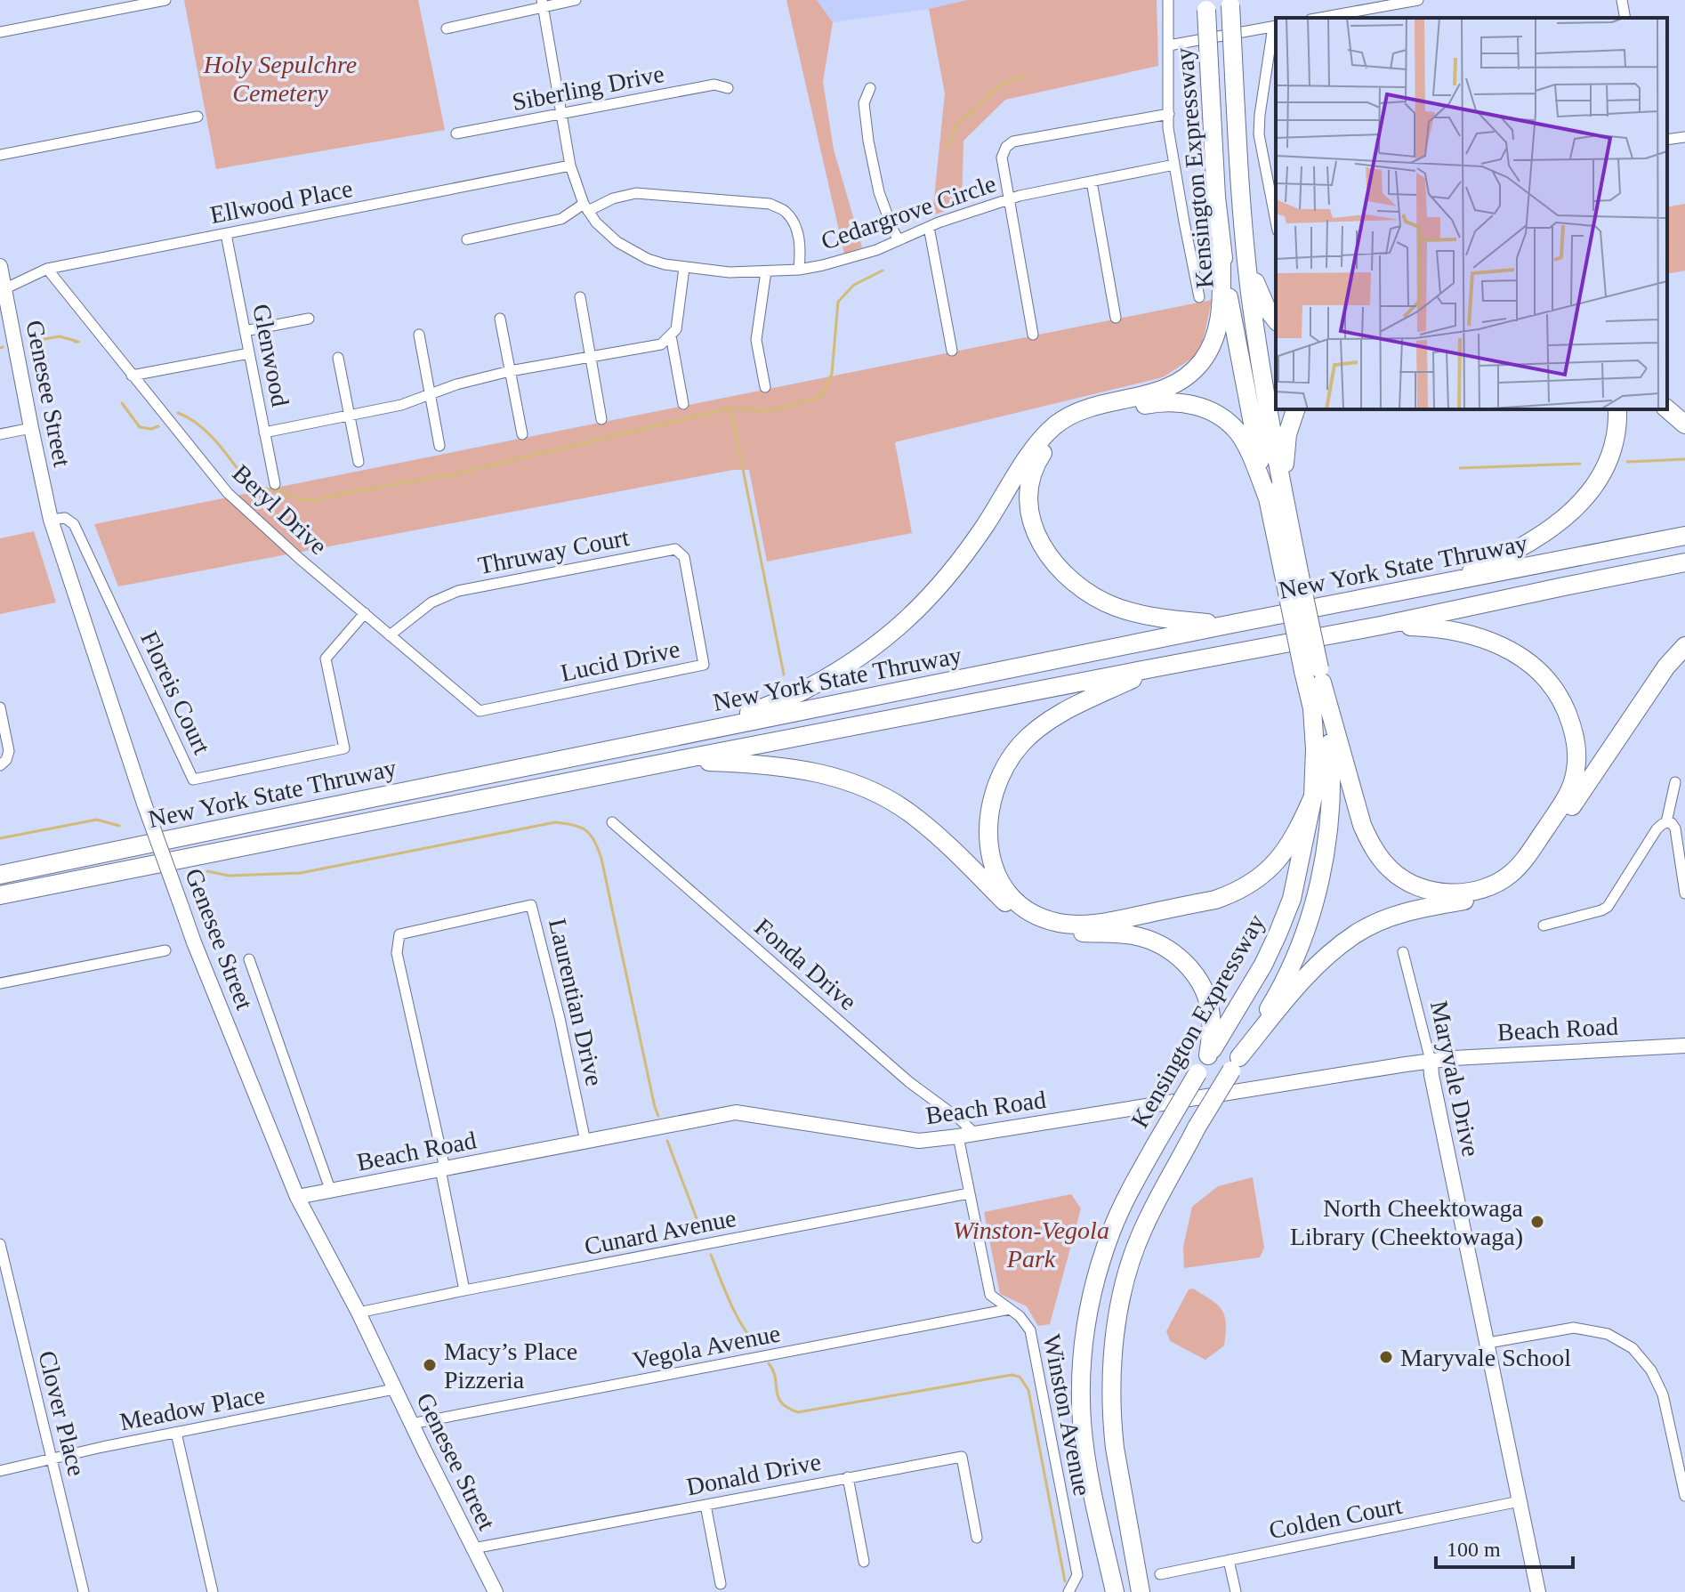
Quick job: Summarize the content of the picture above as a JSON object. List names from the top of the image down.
{
  "streets": {
    "highway": ["Kensington Expressway", "New York State Thruway"],
    "street": [
      "Siberling Drive",
      "Ellwood Place",
      "Cedargrove Circle",
      "Glenwood",
      "Genesee Street",
      "Beryl Drive",
      "Thruway Court",
      "Lucid Drive",
      "Floreis Court",
      "Fonda Drive",
      "Laurentian Drive",
      "Beach Road",
      "Maryvale Drive",
      "Cunard Avenue",
      "Vegola Avenue",
      "Meadow Place",
      "Clover Place",
      "Winston Avenue",
      "Donald Drive",
      "Colden Court"
    ]
  },
  "crossings": [
    ["Siberling Drive", "Cedargrove Circle"],
    ["Ellwood Place", "Cedargrove Circle"],
    ["Ellwood Place", "Glenwood"],
    ["Ellwood Place", "Genesee Street"],
    ["Ellwood Place", "Beryl Drive"],
    ["Genesee Street", "Floreis Court"],
    ["Genesee Street", "Beach Road"],
    ["Genesee Street", "Cunard Avenue"],
    ["Genesee Street", "Vegola Avenue"],
    ["Genesee Street", "Meadow Place"],
    ["Genesee Street", "Donald Drive"],
    ["Beryl Drive", "Thruway Court"],
    ["Beryl Drive", "Lucid Drive"],
    ["Beryl Drive", "Floreis Court"],
    ["Thruway Court", "Lucid Drive"],
    ["Fonda Drive", "Beach Road"],
    ["Laurentian Drive", "Beach Road"],
    ["Beach Road", "Maryvale Drive"],
    ["Beach Road", "Winston Avenue"],
    ["Maryvale Drive", "Colden Court"],
    ["Cunard Avenue", "Winston Avenue"],
    ["Vegola Avenue", "Winston Avenue"],
    ["Meadow Place", "Clover Place"]
  ],
  "parks": ["Holy Sepulchre Cemetery", "Winston-Vegola Park"],
  "places": ["North Cheektowaga Library (Cheektowaga)", "Maryvale School", "Macy’s Place Pizzeria"],
  "scale_bar": "100 m"
}
